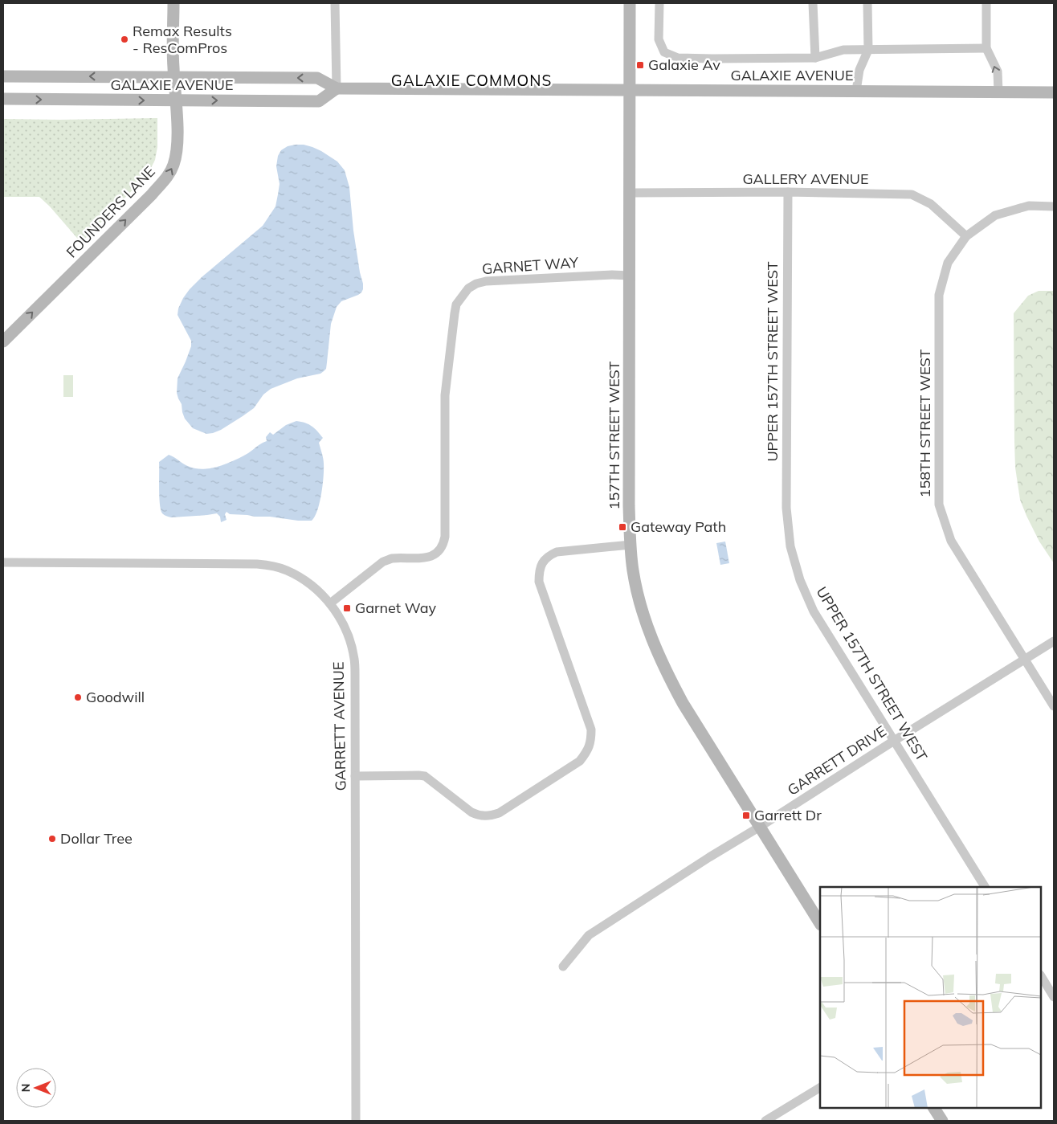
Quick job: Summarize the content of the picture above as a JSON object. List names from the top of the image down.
{
  "streets": {
    "street": [
      "GALAXIE AVENUE",
      "GALLERY AVENUE",
      "FOUNDERS LANE",
      "GARNET WAY",
      "UPPER 157TH STREET WEST",
      "158TH STREET WEST",
      "157TH STREET WEST",
      "GARRETT AVENUE",
      "GARRETT DRIVE"
    ]
  },
  "crossings": [
    ["GALAXIE AVENUE", "FOUNDERS LANE"],
    ["GALAXIE AVENUE", "157TH STREET WEST"],
    ["GALLERY AVENUE", "UPPER 157TH STREET WEST"],
    ["GALLERY AVENUE", "158TH STREET WEST"],
    ["GALLERY AVENUE", "157TH STREET WEST"],
    ["GARNET WAY", "157TH STREET WEST"],
    ["GARNET WAY", "GARRETT AVENUE"],
    ["UPPER 157TH STREET WEST", "GARRETT DRIVE"],
    ["158TH STREET WEST", "GARRETT DRIVE"],
    ["157TH STREET WEST", "GARRETT DRIVE"]
  ],
  "one_way": ["FOUNDERS LANE"],
  "districts": ["GALAXIE COMMONS"],
  "places": {
    "other": ["Remax Results - ResComPros", "Goodwill", "Dollar Tree"],
    "transit": [
      "Galaxie Av",
      "Gateway Path",
      "Garnet Way",
      "Garrett Dr"
    ]
  },
  "north": "left"
}
